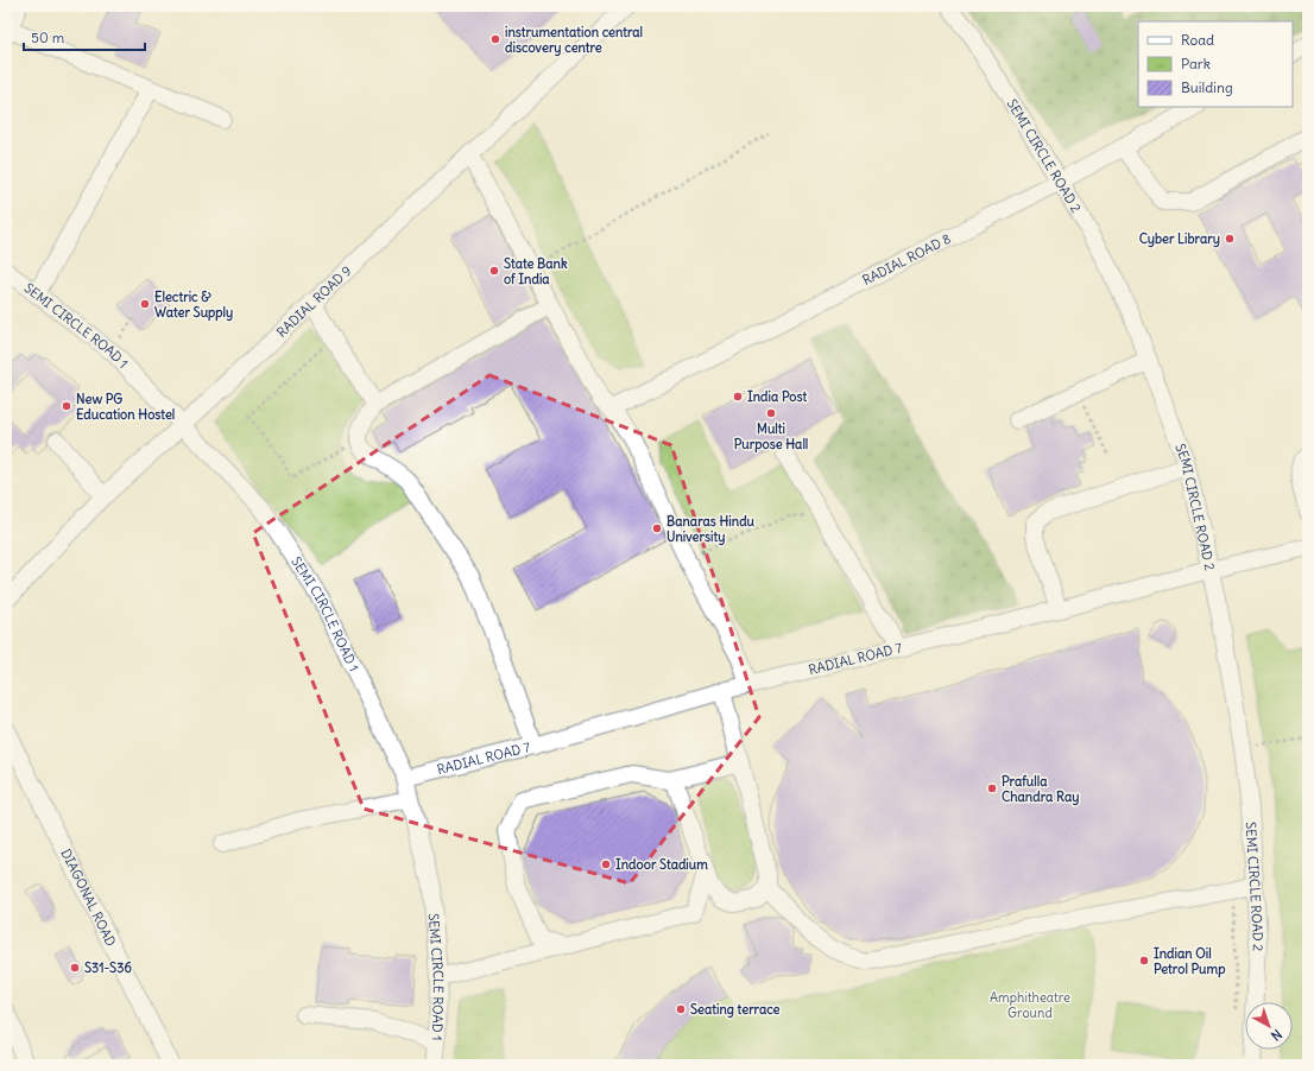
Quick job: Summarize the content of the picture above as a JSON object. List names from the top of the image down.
{
  "streets": {
    "lane": [
      "SEMI CIRCLE ROAD 2",
      "RADIAL ROAD 8",
      "RADIAL ROAD 9",
      "SEMI CIRCLE ROAD 1",
      "RADIAL ROAD 7",
      "DIAGONAL ROAD"
    ]
  },
  "crossings": [
    ["SEMI CIRCLE ROAD 2", "RADIAL ROAD 8"],
    ["SEMI CIRCLE ROAD 2", "RADIAL ROAD 7"],
    ["RADIAL ROAD 9", "SEMI CIRCLE ROAD 1"],
    ["SEMI CIRCLE ROAD 1", "RADIAL ROAD 7"]
  ],
  "parks": ["Amphitheatre Ground"],
  "places": [
    "instrumentation central discovery centre",
    "Cyber Library",
    "State Bank of India",
    "Electric & Water Supply",
    "India Post",
    "New PG Education Hostel",
    "Multi Purpose Hall",
    "Banaras Hindu University",
    "Prafulla Chandra Ray",
    "Indoor Stadium",
    "Indian Oil Petrol Pump",
    "S31-S36",
    "Seating terrace"
  ],
  "legend": ["Road", "Park", "Building"],
  "scale_bar": "50 m",
  "north": "bottom right"
}
